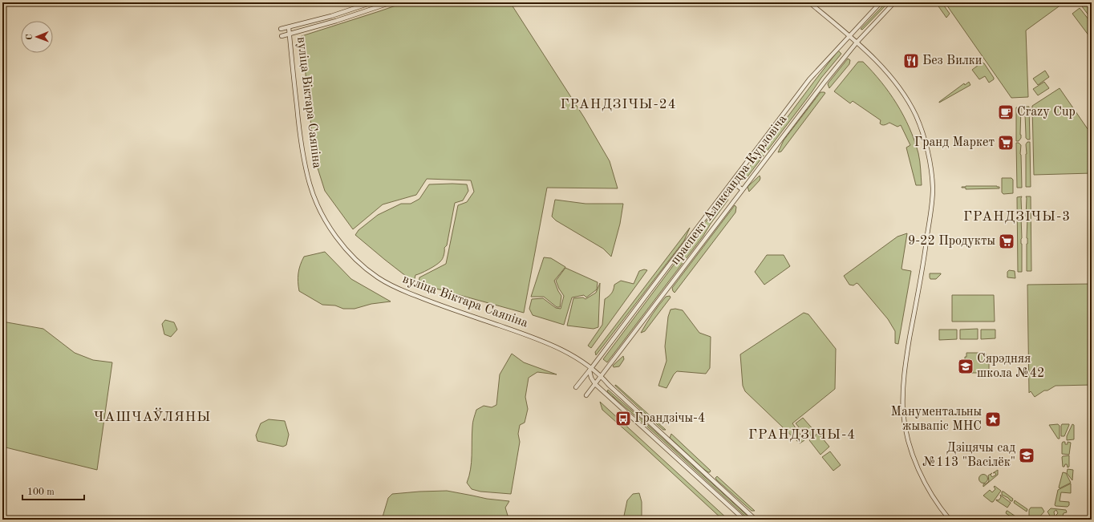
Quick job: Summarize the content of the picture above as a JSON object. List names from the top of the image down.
{
  "streets": {
    "street": ["вуліца Віктара Саяпіна", "праспект Аляксандра Курловіча"]
  },
  "crossings": [
    ["вуліца Віктара Саяпіна", "праспект Аляксандра Курловіча"]
  ],
  "districts": [
    "ГРАНДЗІЧЫ-24",
    "ГРАНДЗІЧЫ-3",
    "ЧАШЧАЎЛЯНЫ",
    "ГРАНДЗІЧЫ-4"
  ],
  "places": {
    "restaurant": ["Без Вилки"],
    "cafe": ["Crazy Cup"],
    "supermarket": ["Гранд Маркет", "9-22 Продукты"],
    "school or university": ["Сярэдняя школа №42", "Дзіцячы сад №113 \"Васілёк\""],
    "bus stop": ["Грандзічы-4"],
    "place": ["Манументальны жывапіс МНС"]
  },
  "scale_bar": "100 m",
  "north": "left"
}
